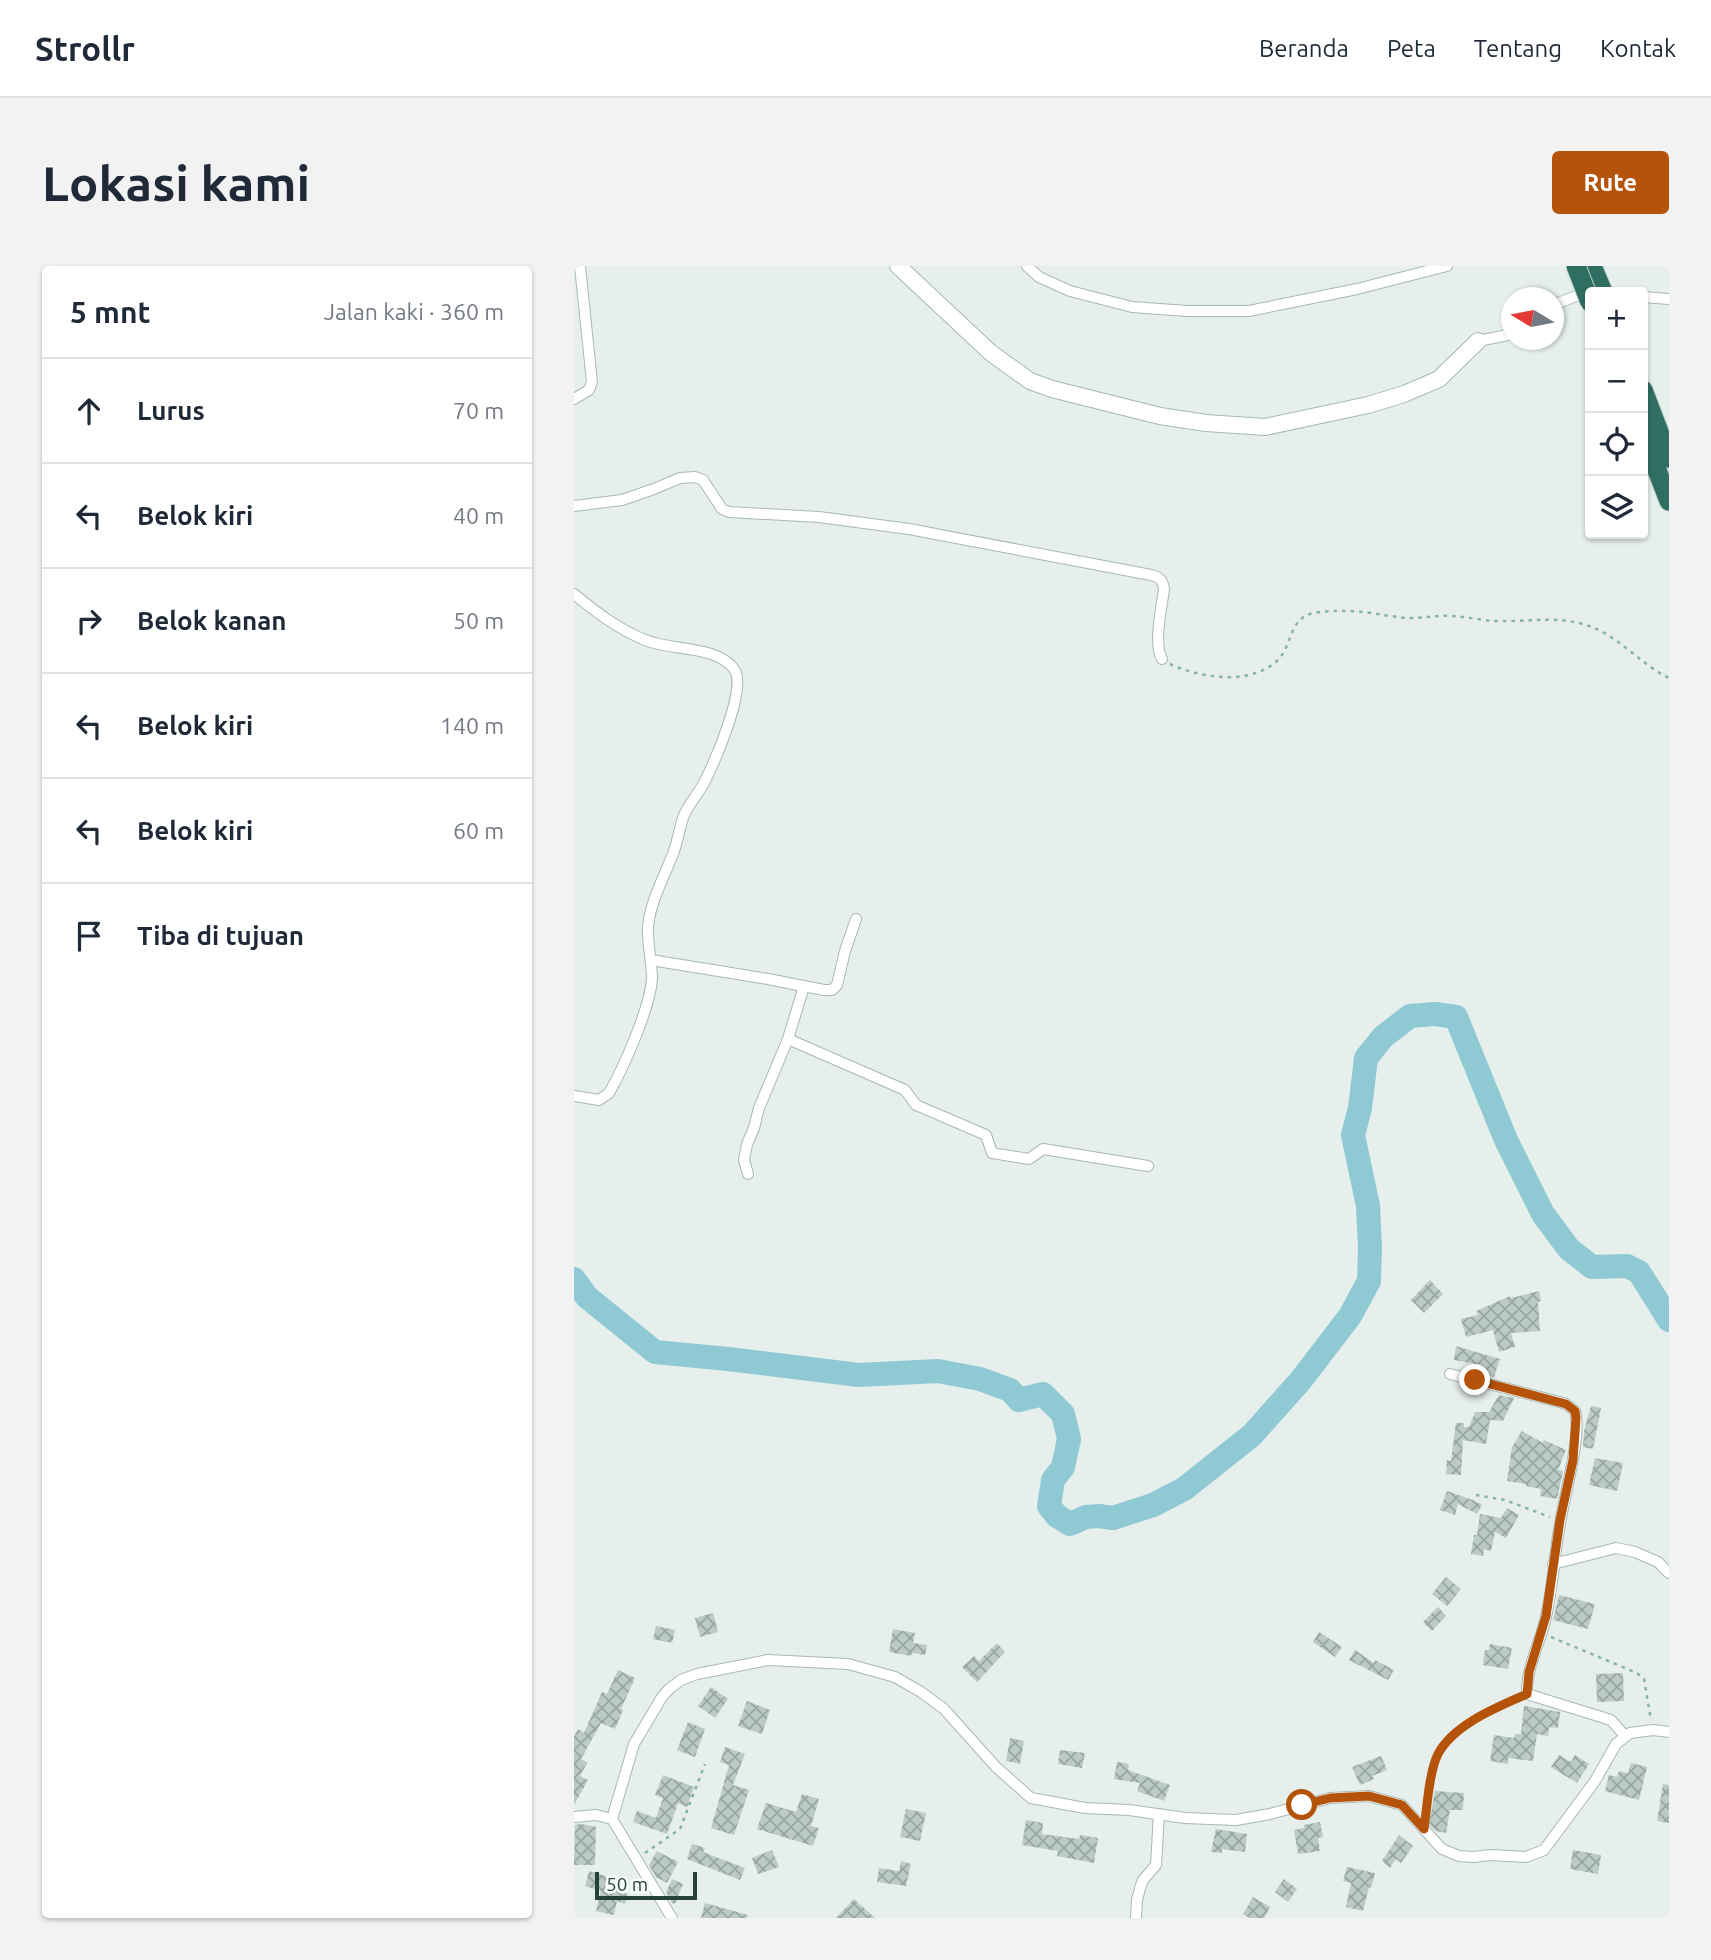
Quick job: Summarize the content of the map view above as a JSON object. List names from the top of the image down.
{
  "scale_bar": "50 m",
  "north": "left",
  "page": {
    "header": "Strollr",
    "nav": [
      "Beranda",
      "Peta",
      "Tentang",
      "Kontak"
    ],
    "buttons": "Rute",
    "title": "Lokasi kami",
    "heading": ["5 mnt", "Jalan kaki · 360 m"],
    "map_buttons": ["+", "−"],
    "list": [
      ["Lurus", "70 m"],
      ["Belok kiri", "40 m"],
      ["Belok kanan", "50 m"],
      ["Belok kiri", "140 m"],
      ["Belok kiri", "60 m"],
      "Tiba di tujuan"
    ],
    "scale": "50 m"
  }
}
